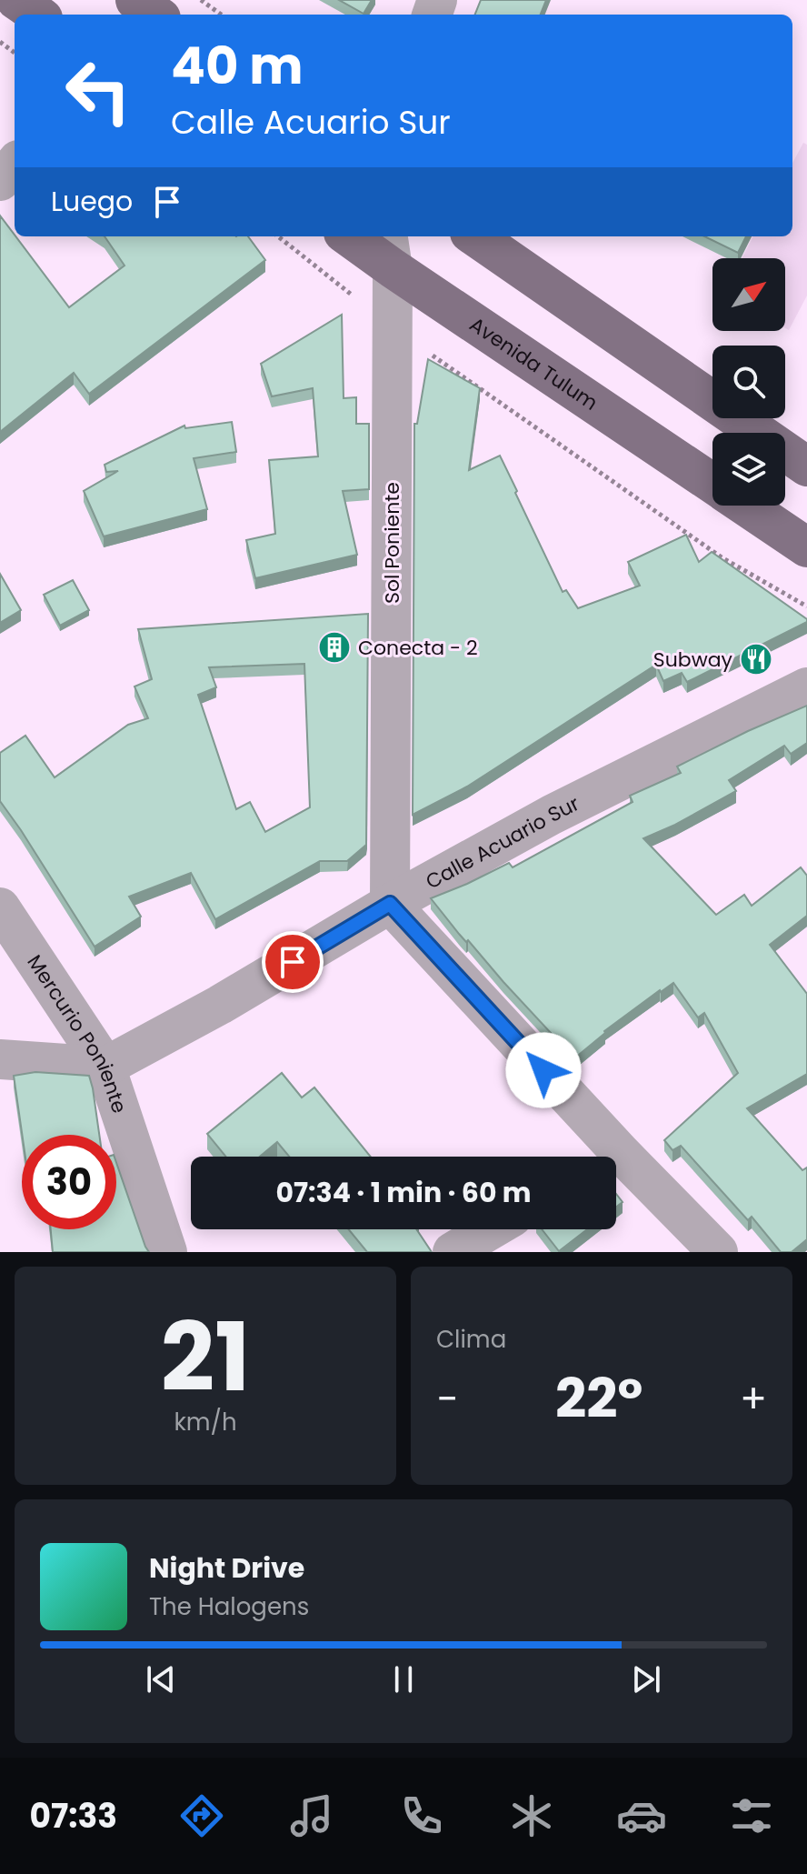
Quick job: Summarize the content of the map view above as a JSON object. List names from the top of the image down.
{
  "streets": {
    "main road": ["Avenida Tulum"],
    "street": ["Sol Poniente", "Calle Acuario Sur", "Mercurio Poniente"]
  },
  "crossings": [
    ["Avenida Tulum", "Sol Poniente"],
    ["Sol Poniente", "Calle Acuario Sur"],
    ["Calle Acuario Sur", "Mercurio Poniente"]
  ],
  "places": {
    "building": ["Conecta - 2"],
    "restaurant": ["Subway"]
  },
  "north": "top right",
  "page": {
    "turn": ["40 m", "Calle Acuario Sur"],
    "then": "Luego",
    "limit": "30",
    "trip": "07:34 · 1 min · 60 m",
    "tile": [
      ["21", "km/h"],
      "Clima"
    ],
    "heat": ["−", "22°", "+"],
    "song": ["Night Drive", "The Halogens"],
    "tabs": "07:33"
  }
}
